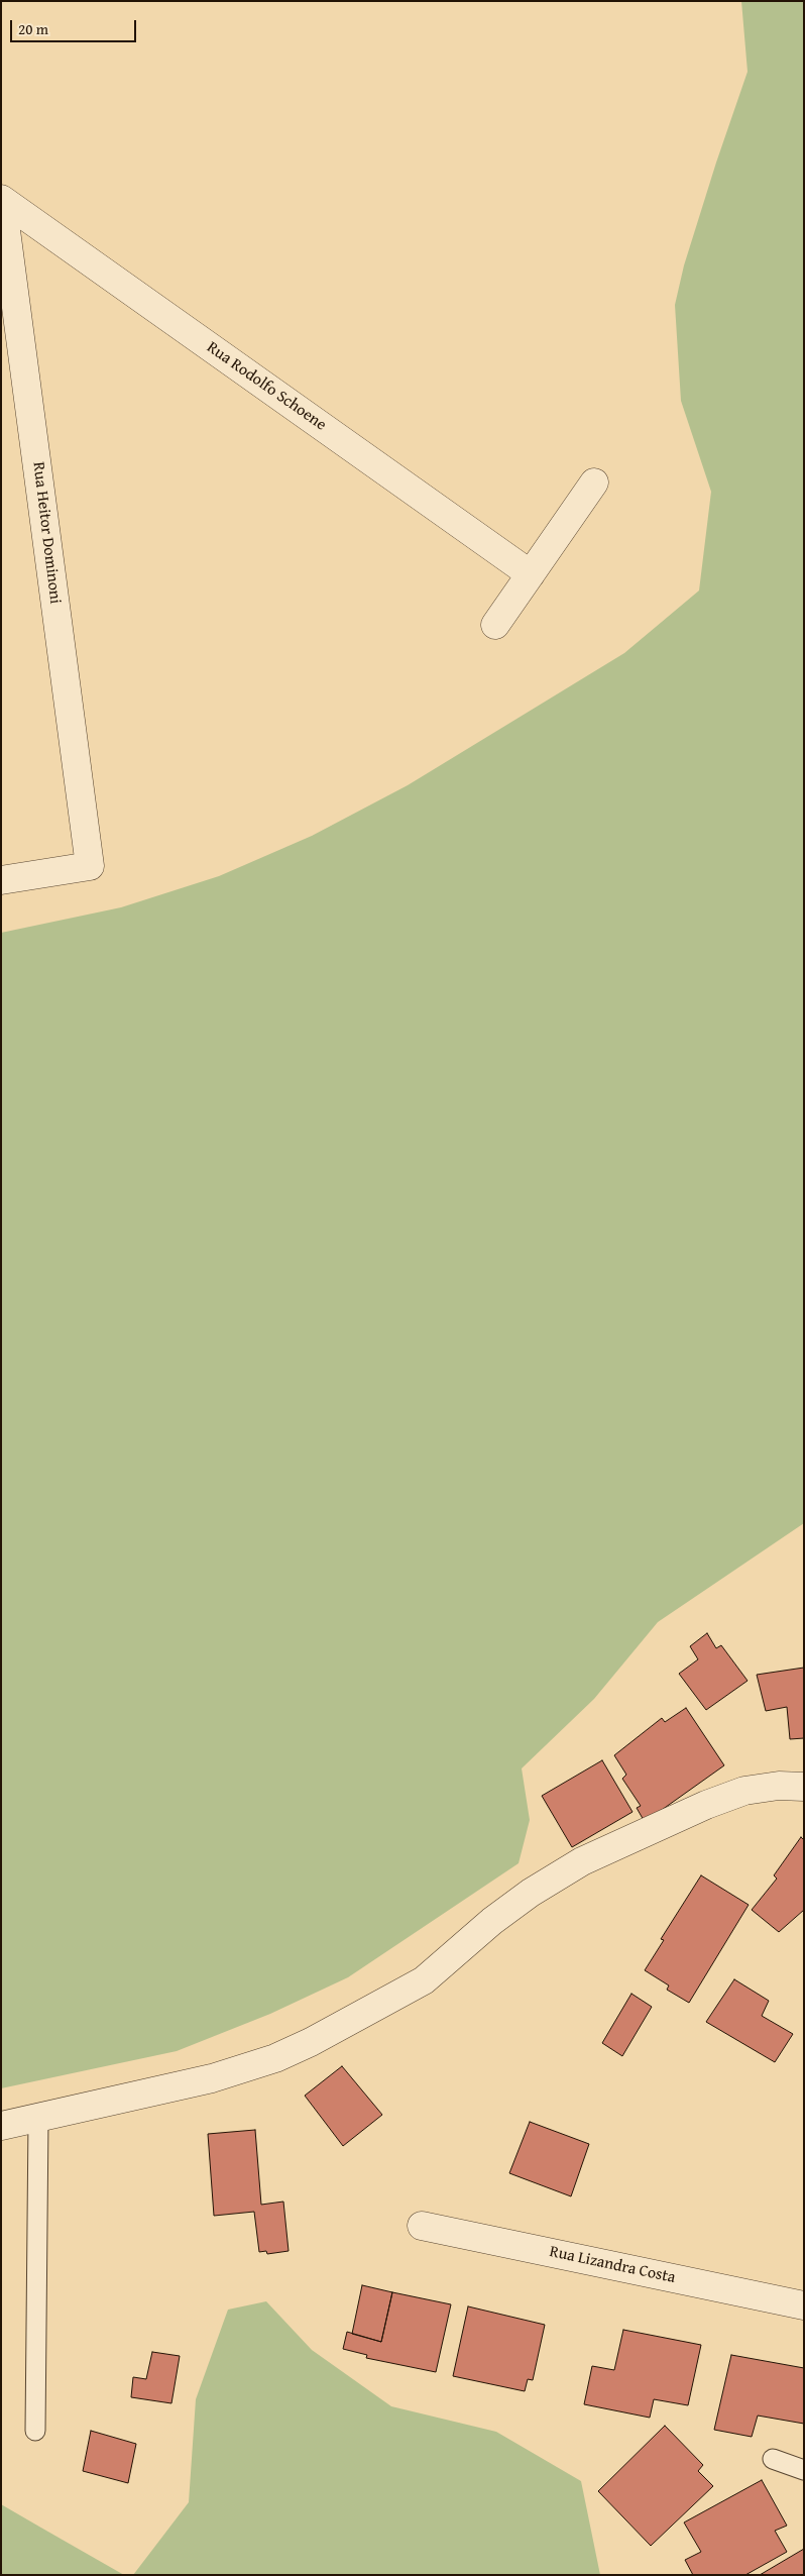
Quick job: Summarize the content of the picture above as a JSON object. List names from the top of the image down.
{
  "streets": {
    "street": ["Rua Rodolfo Schoene", "Rua Heitor Dominoni", "Rua Lizandra Costa"]
  },
  "crossings": [
    ["Rua Rodolfo Schoene", "Rua Heitor Dominoni"]
  ],
  "scale_bar": "20 m"
}
